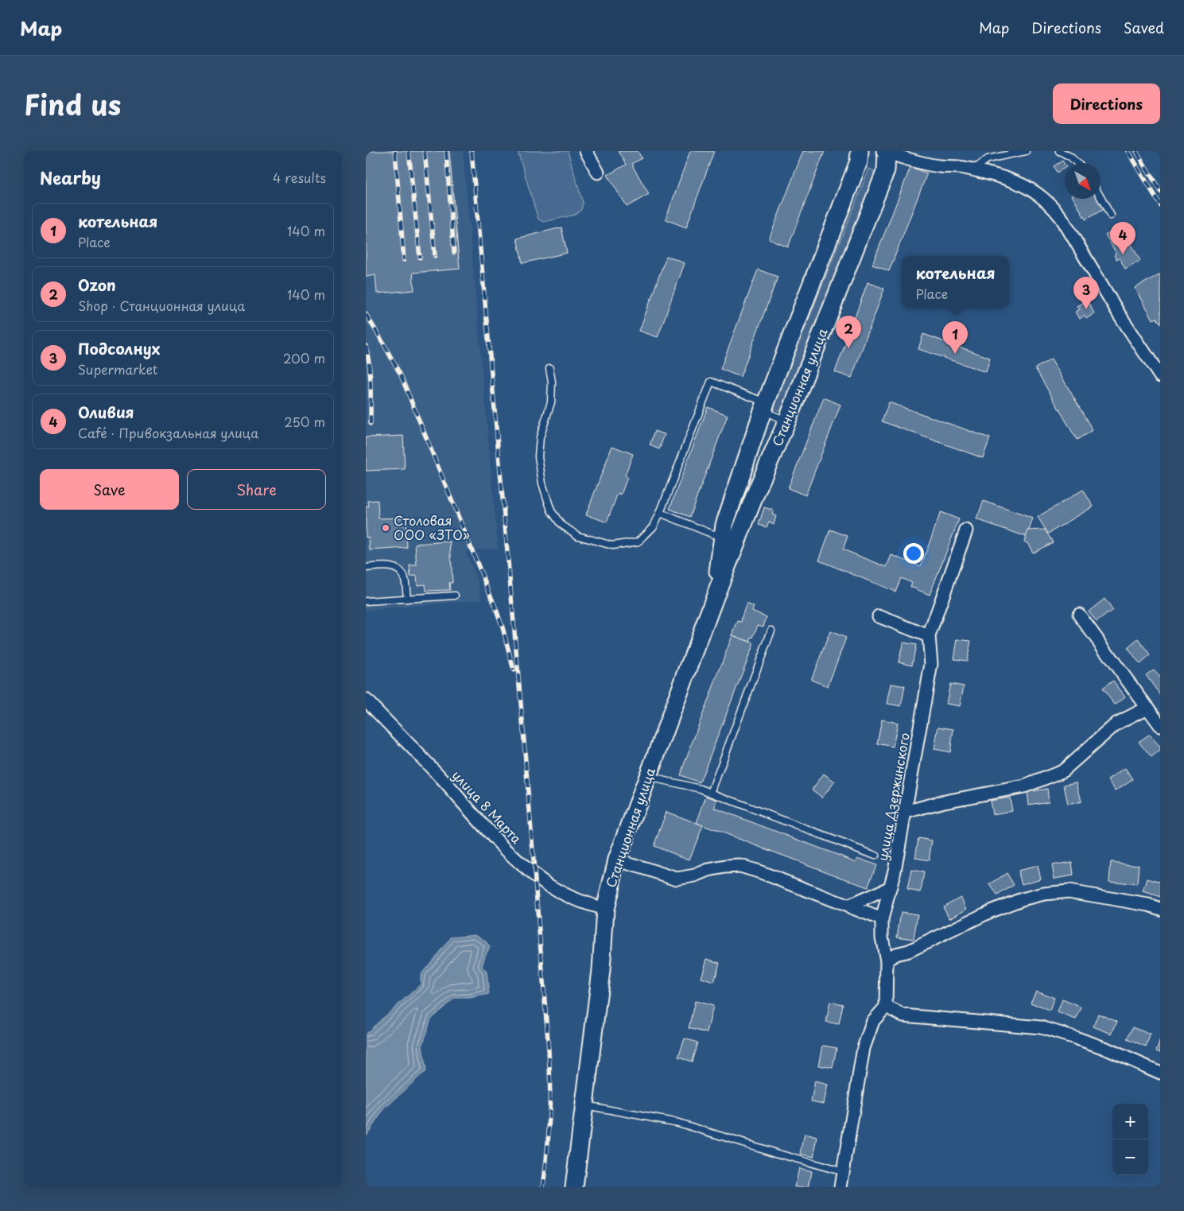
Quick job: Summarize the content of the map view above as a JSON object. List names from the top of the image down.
{
  "streets": {
    "street": ["Станционная улица", "улица Дзержинского", "улица 8 Марта"]
  },
  "crossings": [
    ["Станционная улица", "улица 8 Марта"]
  ],
  "places": ["Столовая ООО «ЗТО»"],
  "north": "bottom right",
  "page": {
    "header": "Map",
    "nav": ["Map", "Directions", "Saved"],
    "title": "Find us",
    "buttons": [
      "Directions",
      ["Save", "Share"]
    ],
    "heading": ["Nearby", "4 results"],
    "list": [
      {
        "mark": "1",
        "name": "котельная",
        "note": "Place",
        "value": "140 m"
      },
      {
        "mark": "2",
        "name": "Ozon",
        "note": "Shop · Станционная улица",
        "value": "140 m"
      },
      {
        "mark": "3",
        "name": "Подсолнух",
        "note": "Supermarket",
        "value": "200 m"
      },
      {
        "mark": "4",
        "name": "Оливия",
        "note": "Café · Привокзальная улица",
        "value": "250 m"
      }
    ],
    "pins": [
      "4",
      "3",
      "2",
      "1"
    ],
    "popup": ["котельная", "Place"],
    "map_buttons": ["+", "−"]
  }
}
